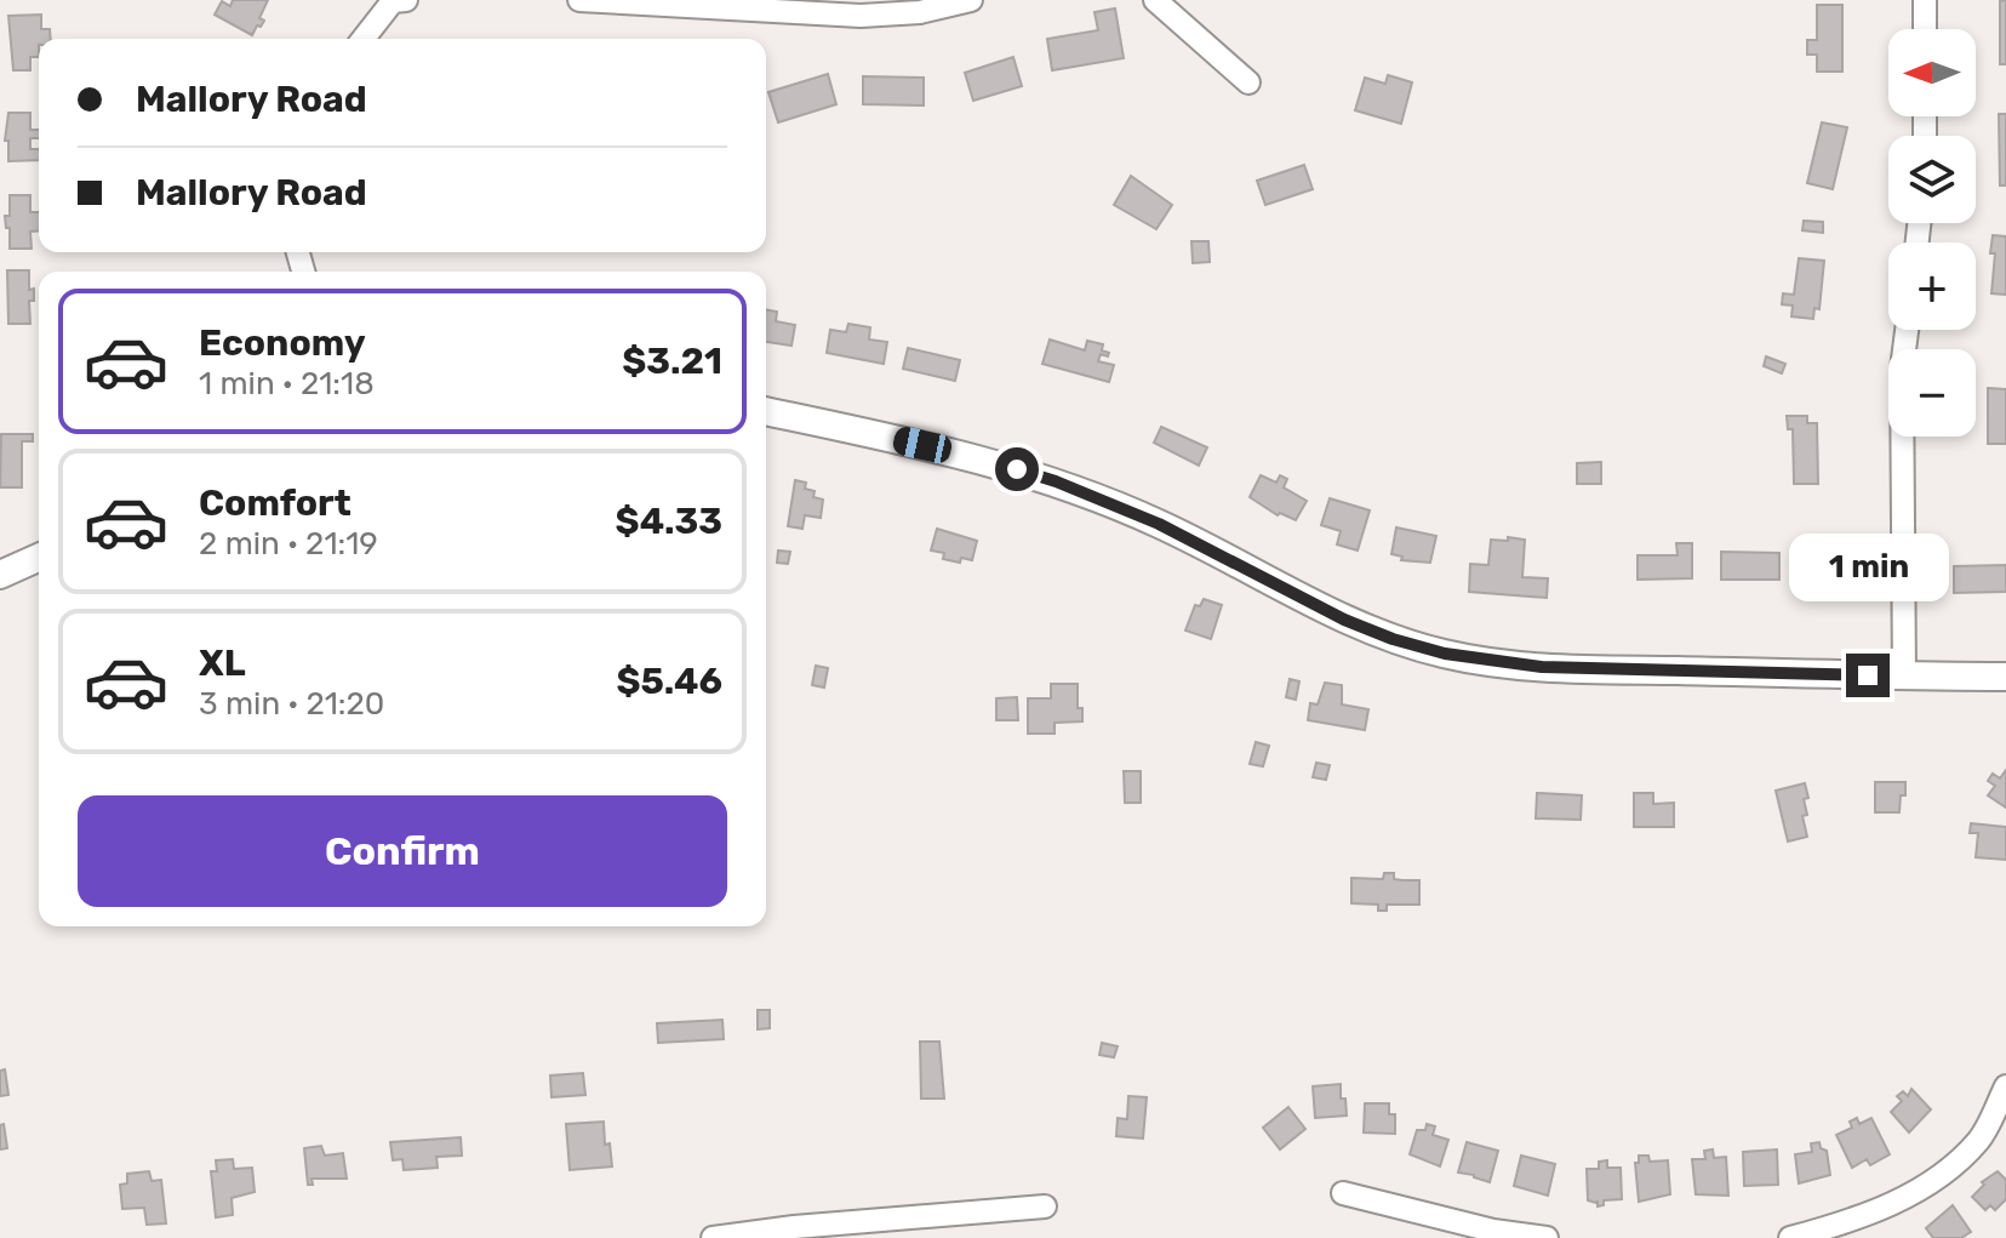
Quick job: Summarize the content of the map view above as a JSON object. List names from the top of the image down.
{
  "north": "left",
  "page": {
    "map_buttons": ["+", "−"],
    "banner": ["Mallory Road", "Mallory Road"],
    "list": [
      {
        "name": "Economy",
        "note": "1 min · 21:18",
        "value": "$3.21"
      },
      {
        "name": "Comfort",
        "note": "2 min · 21:19",
        "value": "$4.33"
      },
      {
        "name": "XL",
        "note": "3 min · 21:20",
        "value": "$5.46"
      }
    ],
    "bubble": "1 min",
    "buttons": "Confirm"
  }
}
